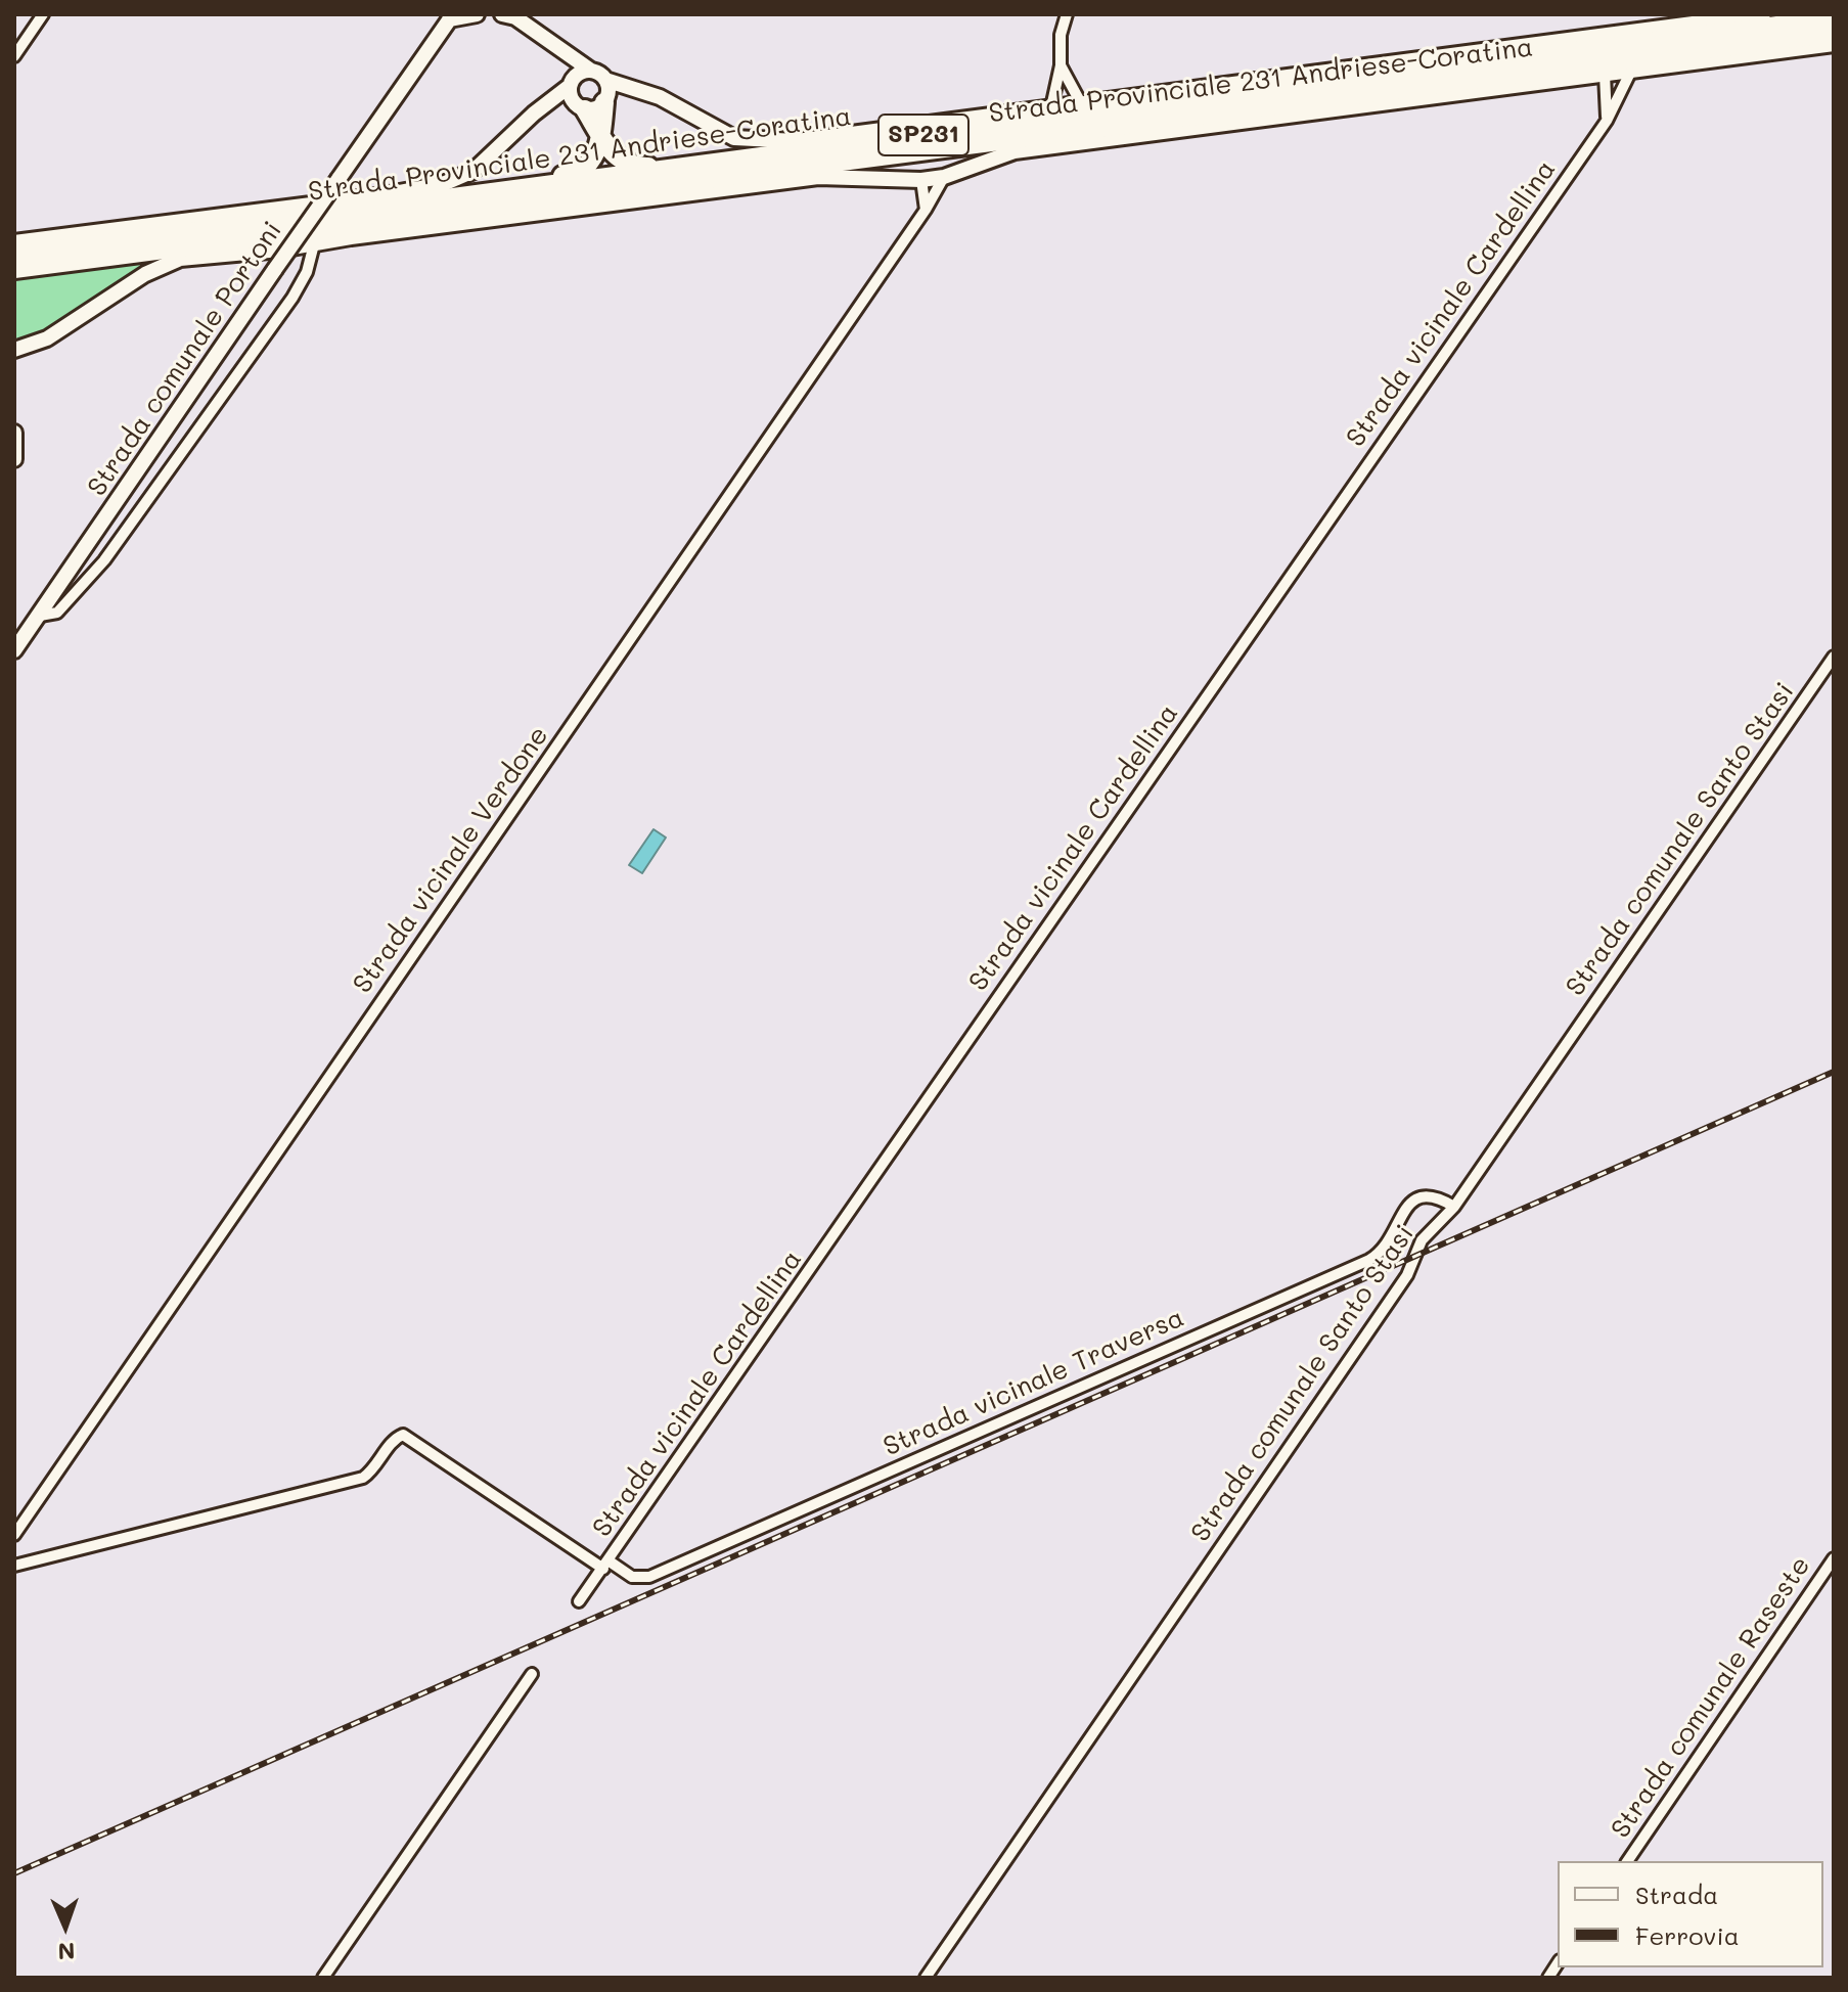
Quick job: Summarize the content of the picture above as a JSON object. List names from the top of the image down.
{
  "streets": {
    "highway": ["Strada Provinciale 231 Andriese-Coratina", "SP231"],
    "street": [
      "Strada vicinale Cardellina",
      "Strada comunale Portoni",
      "Strada comunale Santo Stasi",
      "Strada vicinale Verdone",
      "Strada vicinale Traversa",
      "Strada comunale Raseste"
    ]
  },
  "crossings": [
    ["Strada vicinale Cardellina", "Strada vicinale Traversa"],
    ["Strada comunale Santo Stasi", "Strada vicinale Traversa"]
  ],
  "legend": ["Strada", "Ferrovia"],
  "north": "bottom"
}
